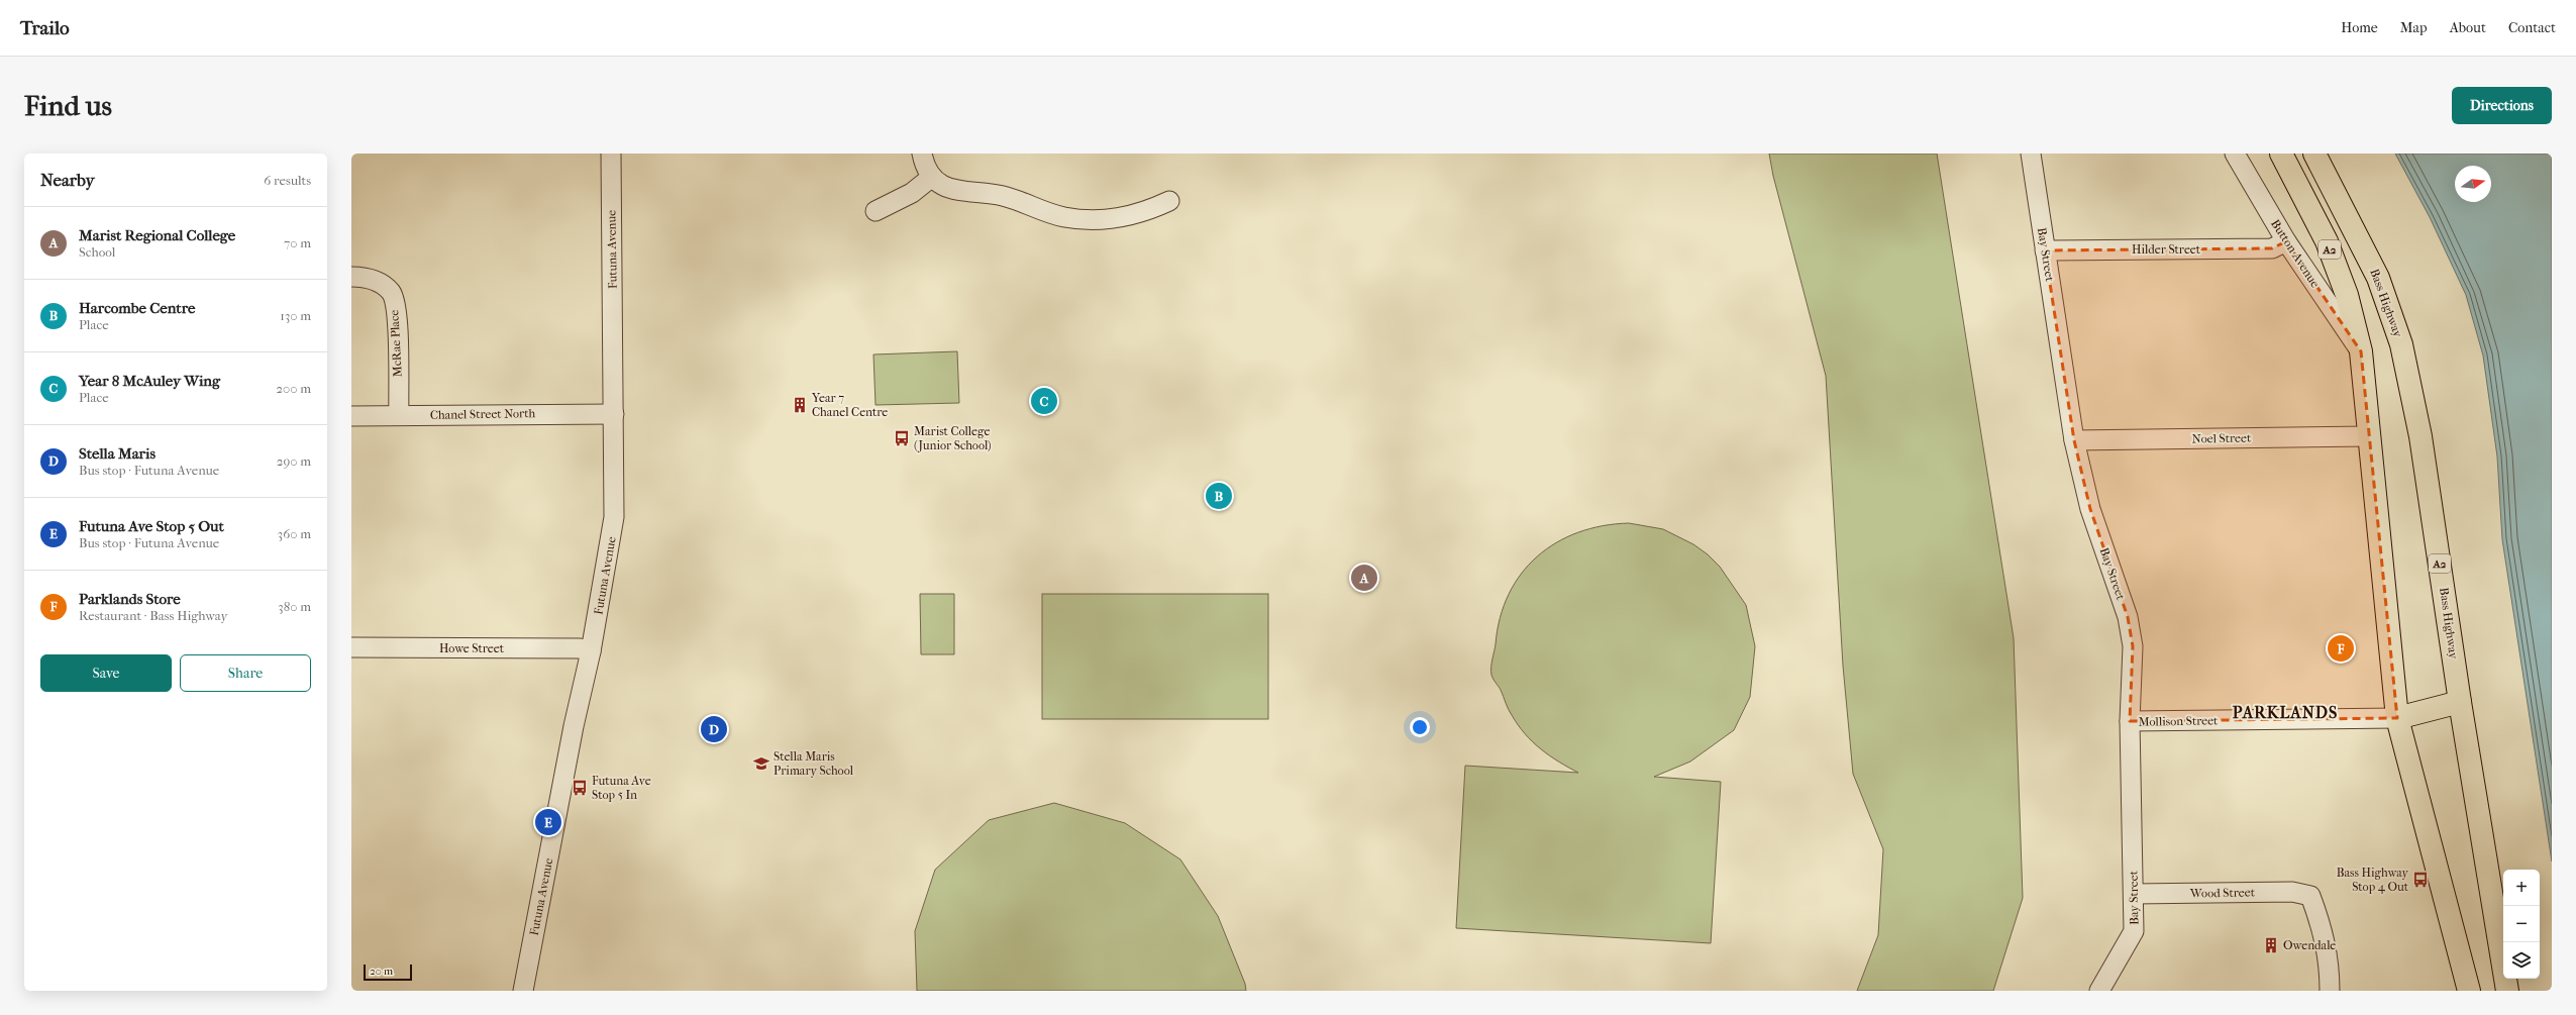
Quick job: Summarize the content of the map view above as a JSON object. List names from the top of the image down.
{
  "streets": {
    "highway": ["A2", "Bass Highway"],
    "street": [
      "Futuna Avenue",
      "Hilder Street",
      "Button Avenue",
      "Bay Street",
      "McRae Place",
      "Chanel Street North",
      "Noel Street",
      "Howe Street",
      "Mollison Street",
      "Wood Street"
    ]
  },
  "crossings": [
    ["Futuna Avenue", "Chanel Street North"],
    ["Futuna Avenue", "Howe Street"],
    ["Hilder Street", "Button Avenue"],
    ["Hilder Street", "Bay Street"],
    ["A2", "Button Avenue"],
    ["A2", "Noel Street"],
    ["A2", "Mollison Street"],
    ["Bay Street", "Noel Street"],
    ["Bay Street", "Mollison Street"],
    ["Bay Street", "Wood Street"],
    ["McRae Place", "Chanel Street North"]
  ],
  "districts": ["PARKLANDS"],
  "places": {
    "building": ["Year 7 Chanel Centre", "Owendale"],
    "bus stop": ["Marist College (Junior School)", "Futuna Ave Stop 5 In", "Bass Highway Stop 4 Out"],
    "school or university": ["Stella Maris Primary School"]
  },
  "scale_bar": "20 m",
  "north": "right",
  "page": {
    "header": "Trailo",
    "nav": [
      "Home",
      "Map",
      "About",
      "Contact"
    ],
    "buttons": [
      "Directions",
      ["Save", "Share"]
    ],
    "title": "Find us",
    "heading": ["Nearby", "6 results"],
    "list": [
      {
        "mark": "A",
        "name": "Marist Regional College",
        "note": "School",
        "value": "70 m"
      },
      {
        "mark": "B",
        "name": "Harcombe Centre",
        "note": "Place",
        "value": "130 m"
      },
      {
        "mark": "C",
        "name": "Year 8 McAuley Wing",
        "note": "Place",
        "value": "200 m"
      },
      {
        "mark": "D",
        "name": "Stella Maris",
        "note": "Bus stop · Futuna Avenue",
        "value": "290 m"
      },
      {
        "mark": "E",
        "name": "Futuna Ave Stop 5 Out",
        "note": "Bus stop · Futuna Avenue",
        "value": "360 m"
      },
      {
        "mark": "F",
        "name": "Parklands Store",
        "note": "Restaurant · Bass Highway",
        "value": "380 m"
      }
    ],
    "pins": [
      "C",
      "B",
      "A",
      "F",
      "D",
      "E"
    ],
    "map_buttons": ["+", "−"],
    "scale": "20 m"
  }
}
